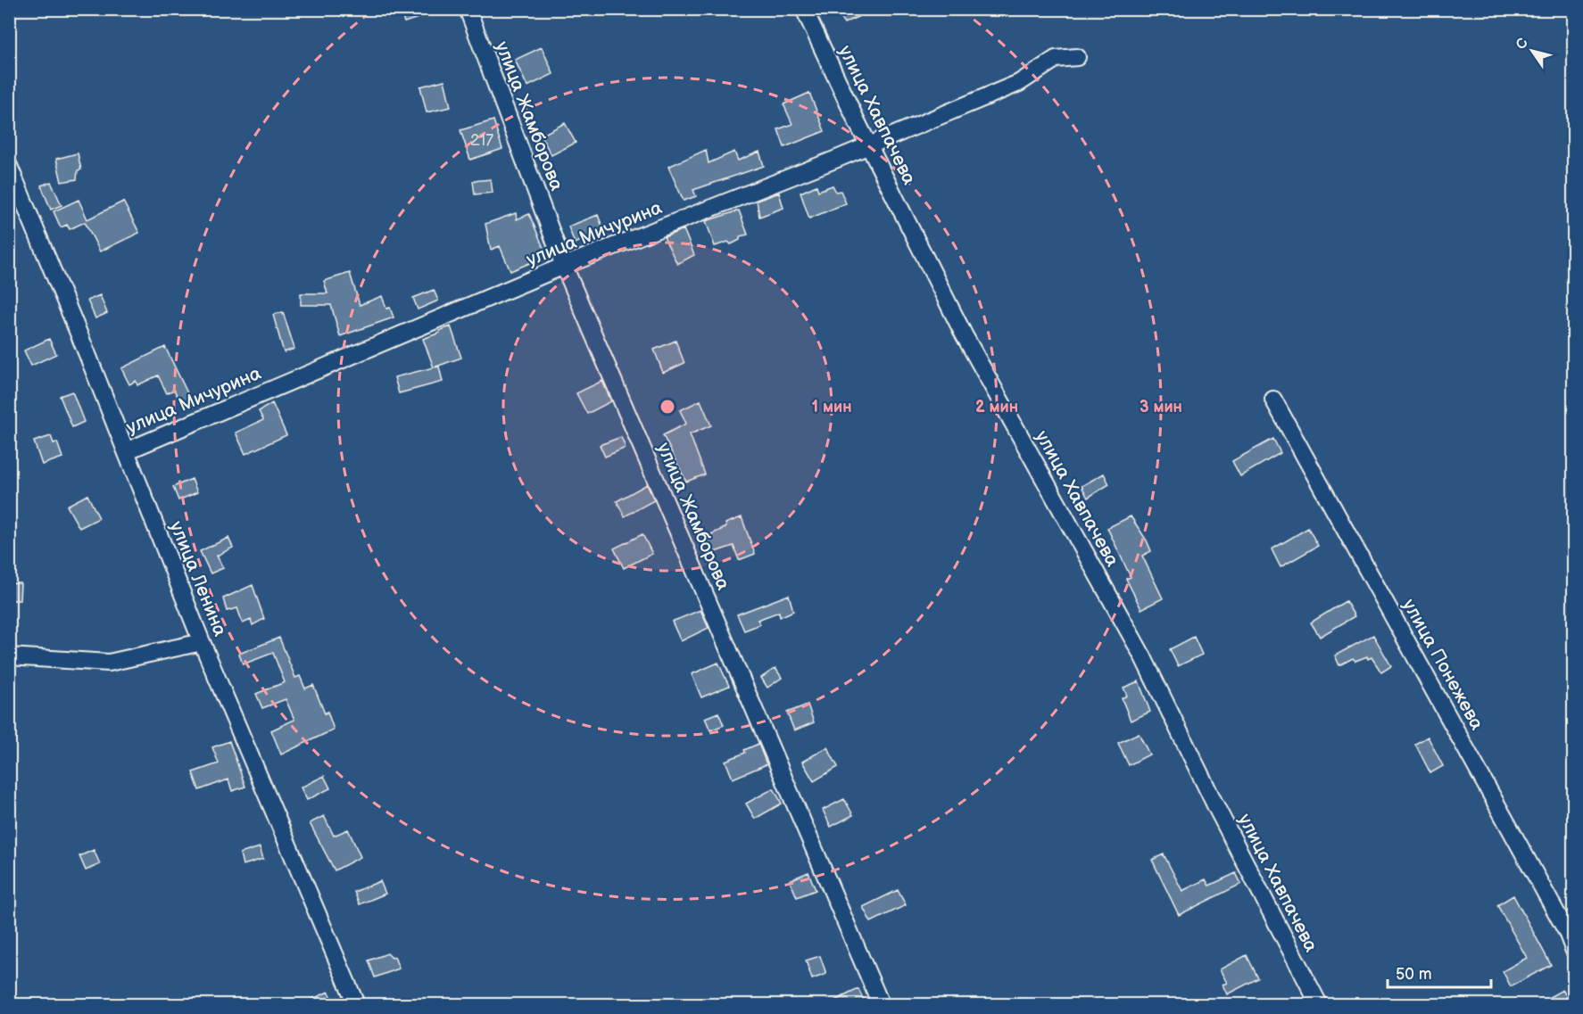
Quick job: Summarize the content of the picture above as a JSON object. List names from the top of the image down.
{
  "streets": {
    "street": [
      "улица Хавпачева",
      "улица Жамборова",
      "улица Мичурина",
      "улица Ленина",
      "улица Понежева"
    ]
  },
  "crossings": [
    ["улица Хавпачева", "улица Мичурина"],
    ["улица Жамборова", "улица Мичурина"],
    ["улица Мичурина", "улица Ленина"]
  ],
  "house_numbers": ["217"],
  "scale_bar": "50 m",
  "north": "top left",
  "rings": ["1 мин", "2 мин", "3 мин"]
}
